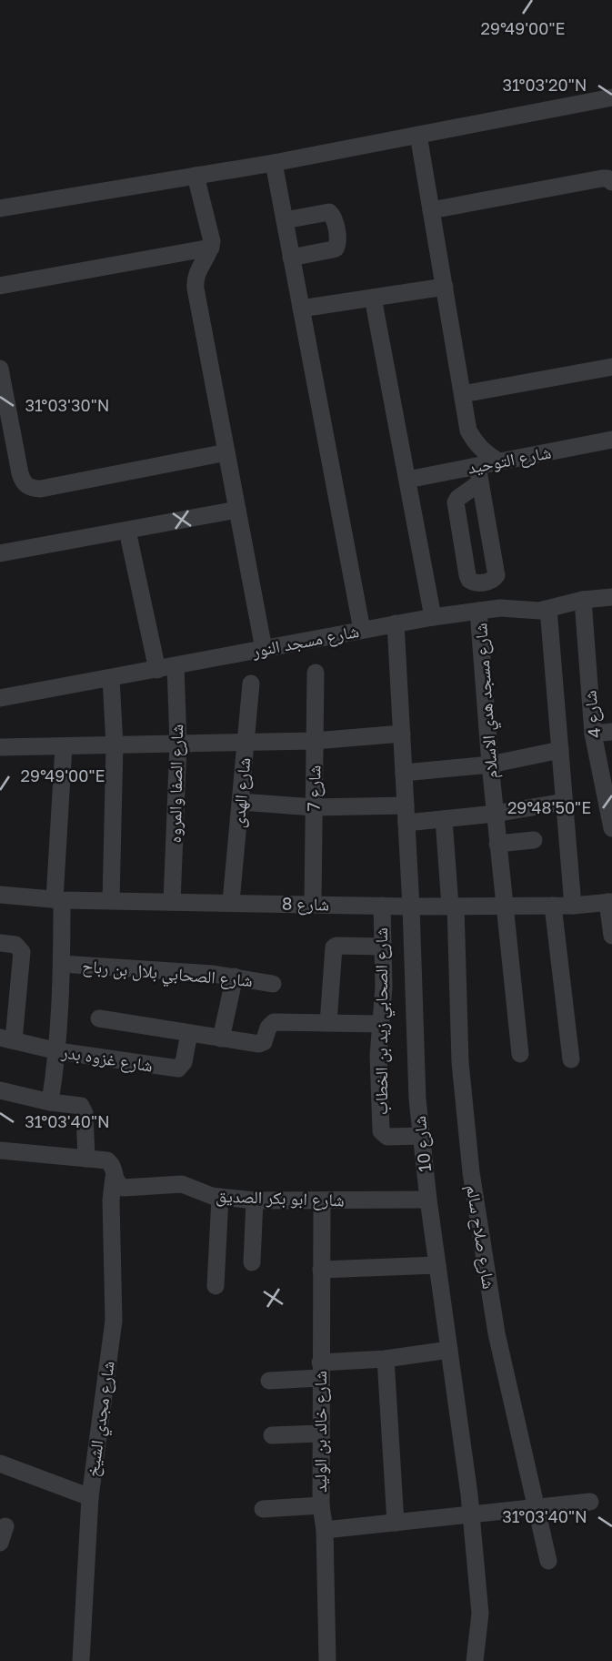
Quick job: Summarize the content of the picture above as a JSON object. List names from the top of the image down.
{
  "streets": {
    "street": [
      "شارع التوحيد",
      "شارع مسجد النور",
      "شارع مسجد هدي الاسلام",
      "شارع 4",
      "شارع الصفا والمروه",
      "شارع 7",
      "شارع الهدى",
      "شارع 8",
      "شارع الصحابي بلال بن رباح",
      "شارع الصحابي زيد بن الخطاب",
      "شارع غزوه بدر",
      "شارع 10",
      "شارع ابو بكر الصديق",
      "شارع صلاح سالم",
      "شارع مجدي الشيخ",
      "شارع خالد بن الوليد"
    ]
  },
  "crossings": [
    ["شارع مسجد النور", "شارع مسجد هدي الاسلام"],
    ["شارع مسجد النور", "شارع 4"],
    ["شارع مسجد النور", "شارع الصفا والمروه"],
    ["شارع مسجد النور", "شارع 10"],
    ["شارع مسجد هدي الاسلام", "شارع 8"],
    ["شارع الصفا والمروه", "شارع 8"],
    ["شارع 7", "شارع 8"],
    ["شارع الهدى", "شارع 8"],
    ["شارع 8", "شارع الصحابي زيد بن الخطاب"],
    ["شارع 8", "شارع 10"],
    ["شارع 8", "شارع صلاح سالم"],
    ["شارع الصحابي زيد بن الخطاب", "شارع 10"],
    ["شارع 10", "شارع ابو بكر الصديق"],
    ["شارع ابو بكر الصديق", "شارع مجدي الشيخ"],
    ["شارع ابو بكر الصديق", "شارع خالد بن الوليد"]
  ],
  "coordinates": [
    "29°49'00\"E",
    "31°03'20\"N",
    "31°03'30\"N",
    "29°48'50\"E",
    "31°03'40\"N"
  ]
}
